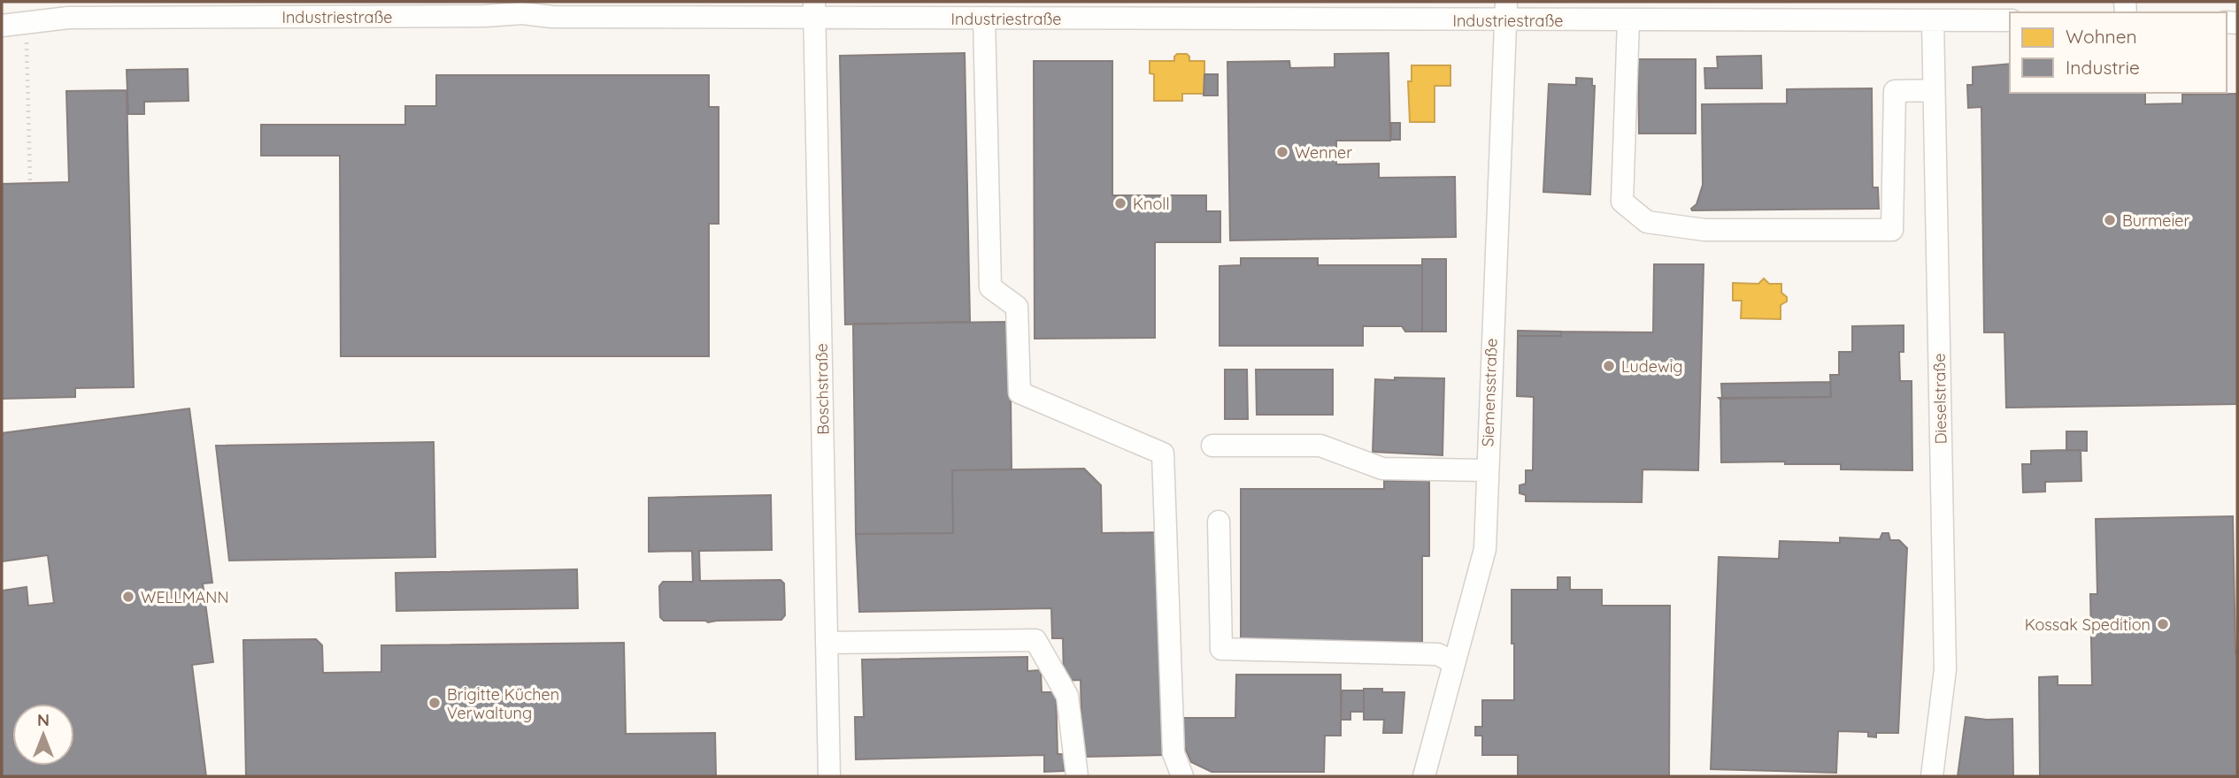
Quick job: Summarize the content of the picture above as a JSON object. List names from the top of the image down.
{
  "streets": {
    "street": [
      "Industriestraße",
      "Boschstraße",
      "Siemensstraße",
      "Dieselstraße"
    ]
  },
  "crossings": [
    ["Industriestraße", "Boschstraße"],
    ["Industriestraße", "Siemensstraße"],
    ["Industriestraße", "Dieselstraße"]
  ],
  "places": [
    "Wenner",
    "Knoll",
    "Burmeier",
    "Ludewig",
    "WELLMANN",
    "Kossak Spedition",
    "Brigitte Küchen Verwaltung"
  ],
  "legend": ["Wohnen", "Industrie"],
  "north": "top"
}
